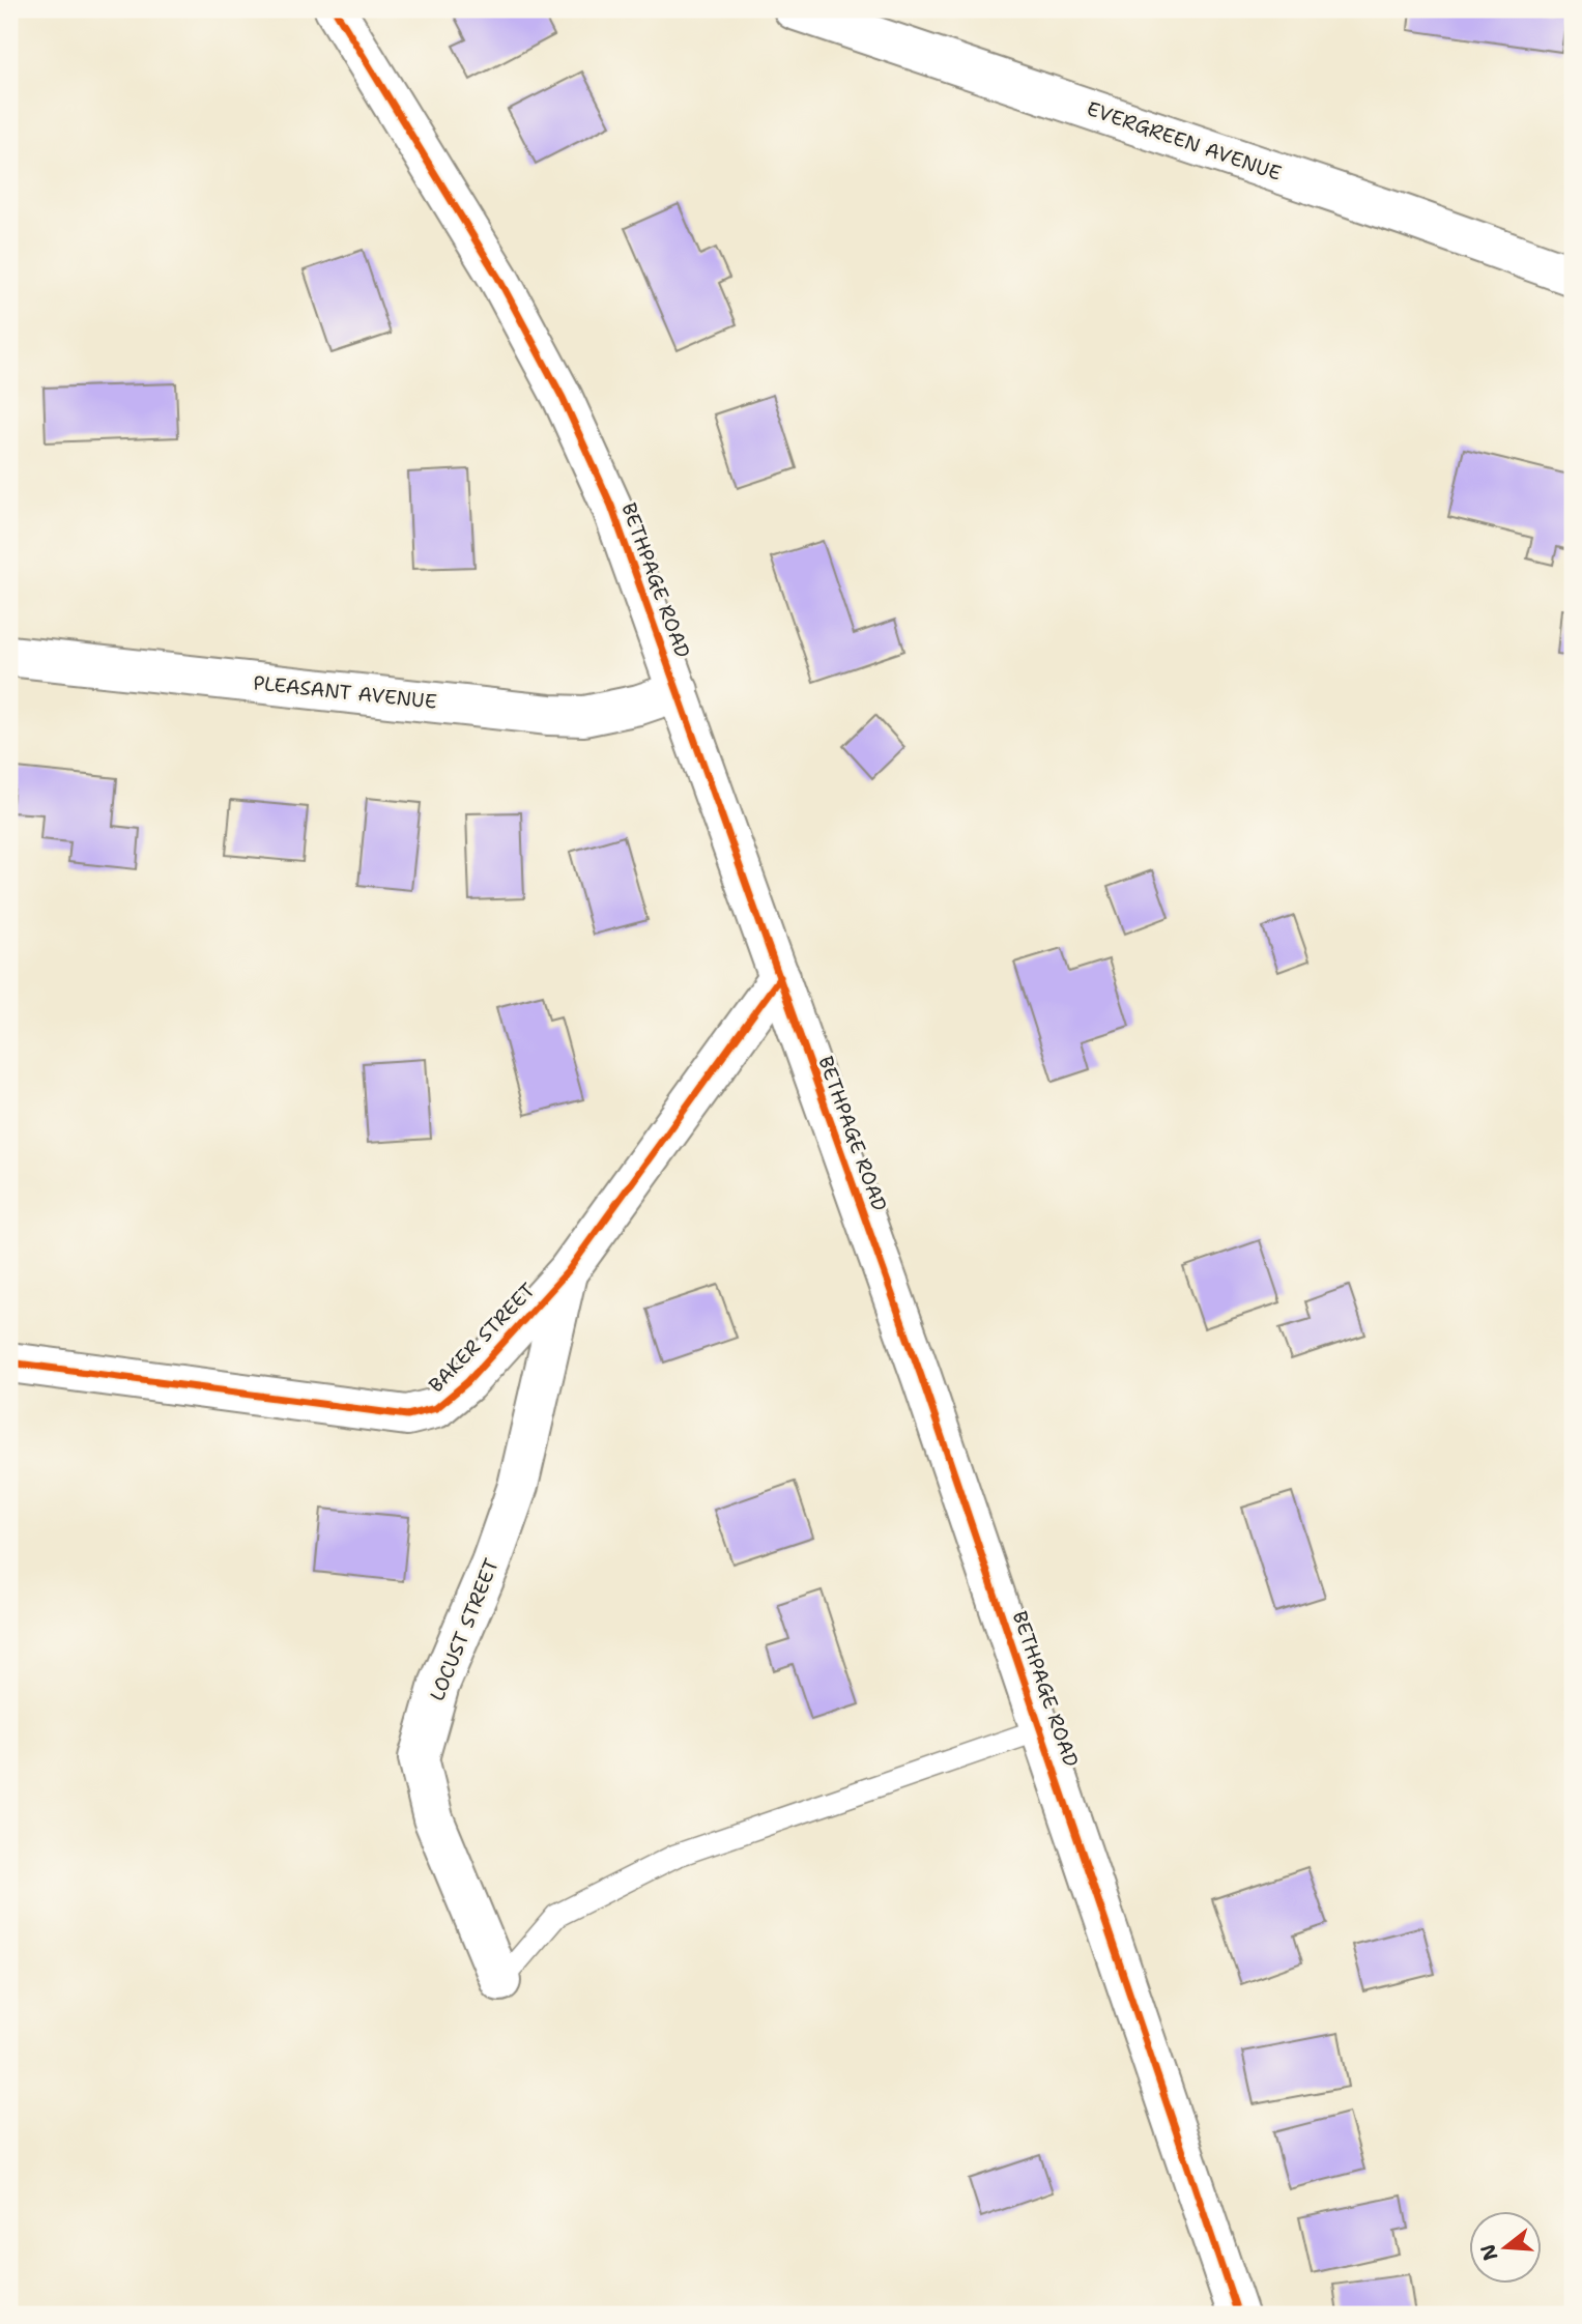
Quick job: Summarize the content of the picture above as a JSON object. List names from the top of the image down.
{
  "streets": {
    "street": [
      "EVERGREEN AVENUE",
      "BETHPAGE ROAD",
      "PLEASANT AVENUE",
      "BAKER STREET",
      "LOCUST STREET"
    ]
  },
  "crossings": [
    ["BETHPAGE ROAD", "PLEASANT AVENUE"],
    ["BETHPAGE ROAD", "BAKER STREET"],
    ["BAKER STREET", "LOCUST STREET"]
  ],
  "north": "left"
}
